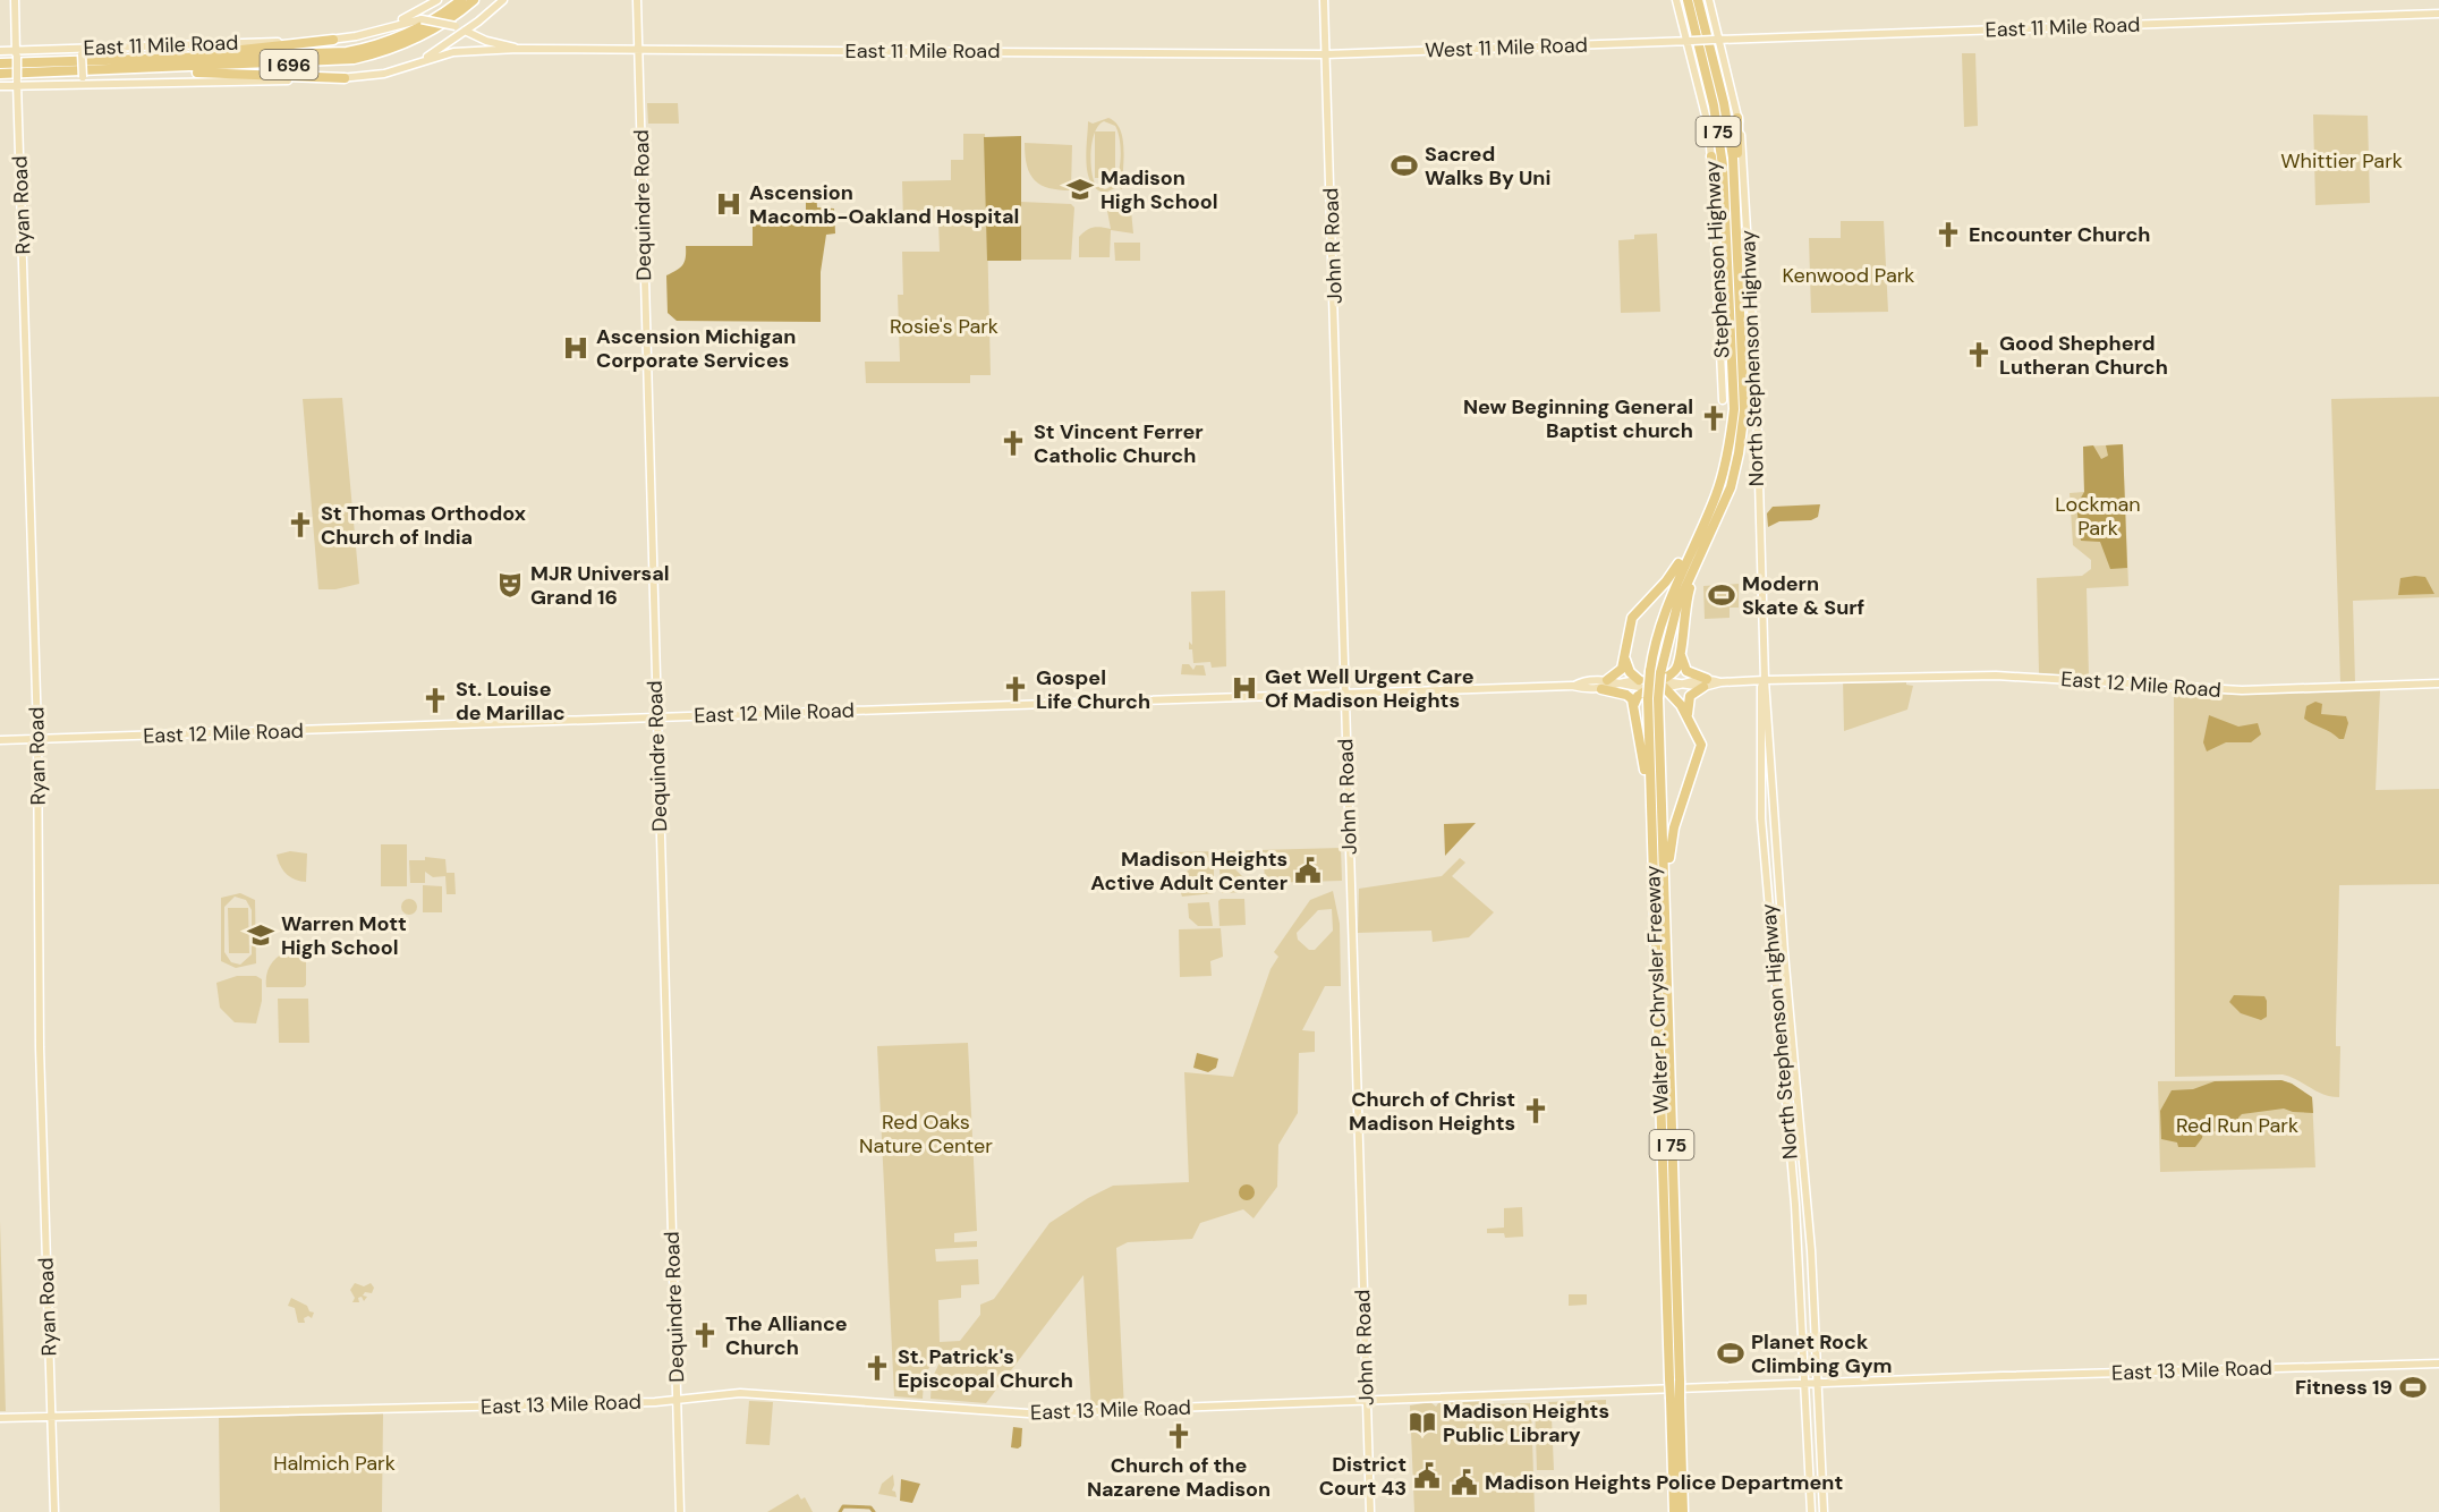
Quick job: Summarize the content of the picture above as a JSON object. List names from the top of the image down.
{
  "streets": {
    "highway": ["I 696", "I 75", "Walter P. Chrysler Freeway"],
    "main road": [
      "East 11 Mile Road",
      "West 11 Mile Road",
      "Ryan Road",
      "Dequindre Road",
      "John R Road",
      "Stephenson Highway",
      "North Stephenson Highway",
      "East 12 Mile Road",
      "East 13 Mile Road"
    ]
  },
  "crossings": [
    ["East 11 Mile Road", "West 11 Mile Road"],
    ["East 11 Mile Road", "I 696"],
    ["East 11 Mile Road", "Ryan Road"],
    ["East 11 Mile Road", "Dequindre Road"],
    ["East 11 Mile Road", "John R Road"],
    ["East 11 Mile Road", "Stephenson Highway"],
    ["East 11 Mile Road", "North Stephenson Highway"],
    ["West 11 Mile Road", "John R Road"],
    ["West 11 Mile Road", "Stephenson Highway"],
    ["I 75", "Walter P. Chrysler Freeway"],
    ["Ryan Road", "East 12 Mile Road"],
    ["Ryan Road", "East 13 Mile Road"],
    ["Dequindre Road", "East 12 Mile Road"],
    ["Dequindre Road", "East 13 Mile Road"],
    ["John R Road", "East 12 Mile Road"],
    ["John R Road", "East 13 Mile Road"],
    ["North Stephenson Highway", "East 12 Mile Road"],
    ["North Stephenson Highway", "East 13 Mile Road"]
  ],
  "parks": [
    "Whittier Park",
    "Kenwood Park",
    "Rosie's Park",
    "Lockman Park",
    "Red Oaks Nature Center",
    "Red Run Park",
    "Halmich Park"
  ],
  "places": {
    "sports": [
      "Sacred Walks By Uni",
      "Modern Skate & Surf",
      "Planet Rock Climbing Gym",
      "Fitness 19"
    ],
    "school or university": ["Madison High School", "Warren Mott High School"],
    "hospital": ["Ascension Macomb-Oakland Hospital", "Ascension Michigan Corporate Services", "Get Well Urgent Care Of Madison Heights"],
    "church": [
      "Encounter Church",
      "Good Shepherd Lutheran Church",
      "New Beginning General Baptist church",
      "St Vincent Ferrer Catholic Church",
      "St Thomas Orthodox Church of India",
      "Gospel Life Church",
      "St. Louise de Marillac",
      "Church of Christ Madison Heights",
      "The Alliance Church",
      "St. Patrick's Episcopal Church",
      "Church of the Nazarene Madison"
    ],
    "theatre": ["MJR Universal Grand 16"],
    "public building": ["Madison Heights Active Adult Center", "District Court 43", "Madison Heights Police Department"],
    "library": ["Madison Heights Public Library"]
  }
}
